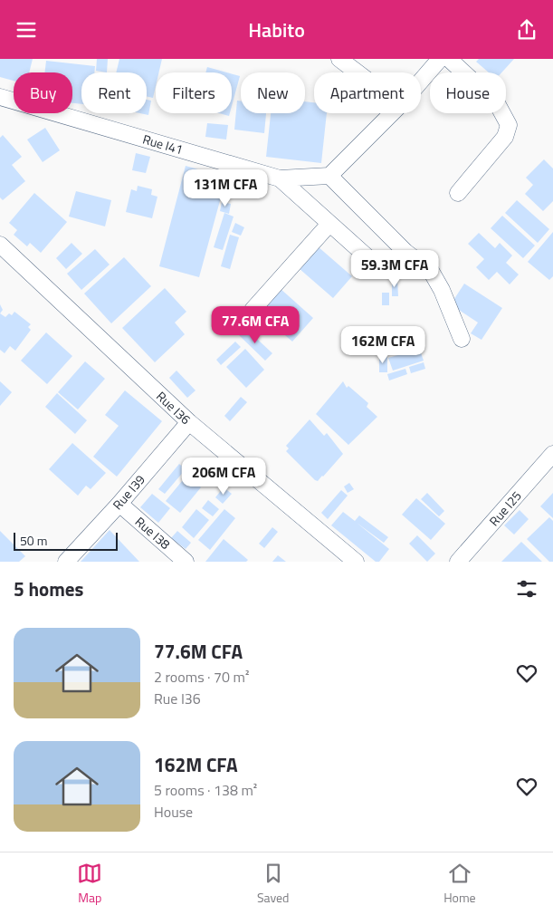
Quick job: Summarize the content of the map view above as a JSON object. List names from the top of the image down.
{
  "streets": {
    "street": [
      "Rue I41",
      "Rue I36",
      "Rue I39",
      "Rue I25",
      "Rue I38"
    ]
  },
  "crossings": [
    ["Rue I36", "Rue I39"],
    ["Rue I39", "Rue I38"]
  ],
  "scale_bar": "50 m",
  "page": {
    "header": "Habito",
    "chip": [
      "Buy",
      "Rent",
      "Filters",
      "New",
      "Apartment",
      "House"
    ],
    "price": [
      "131M CFA",
      "59.3M CFA",
      "77.6M CFA",
      "162M CFA",
      "206M CFA"
    ],
    "scale": "50 m",
    "heading": "5 homes",
    "list": [
      {
        "name": "77.6M CFA",
        "note": "2 rooms · 70 m² · Rue I36"
      },
      {
        "name": "162M CFA",
        "note": "5 rooms · 138 m² · House"
      }
    ],
    "tabs": ["Map", "Saved", "Home"]
  }
}
